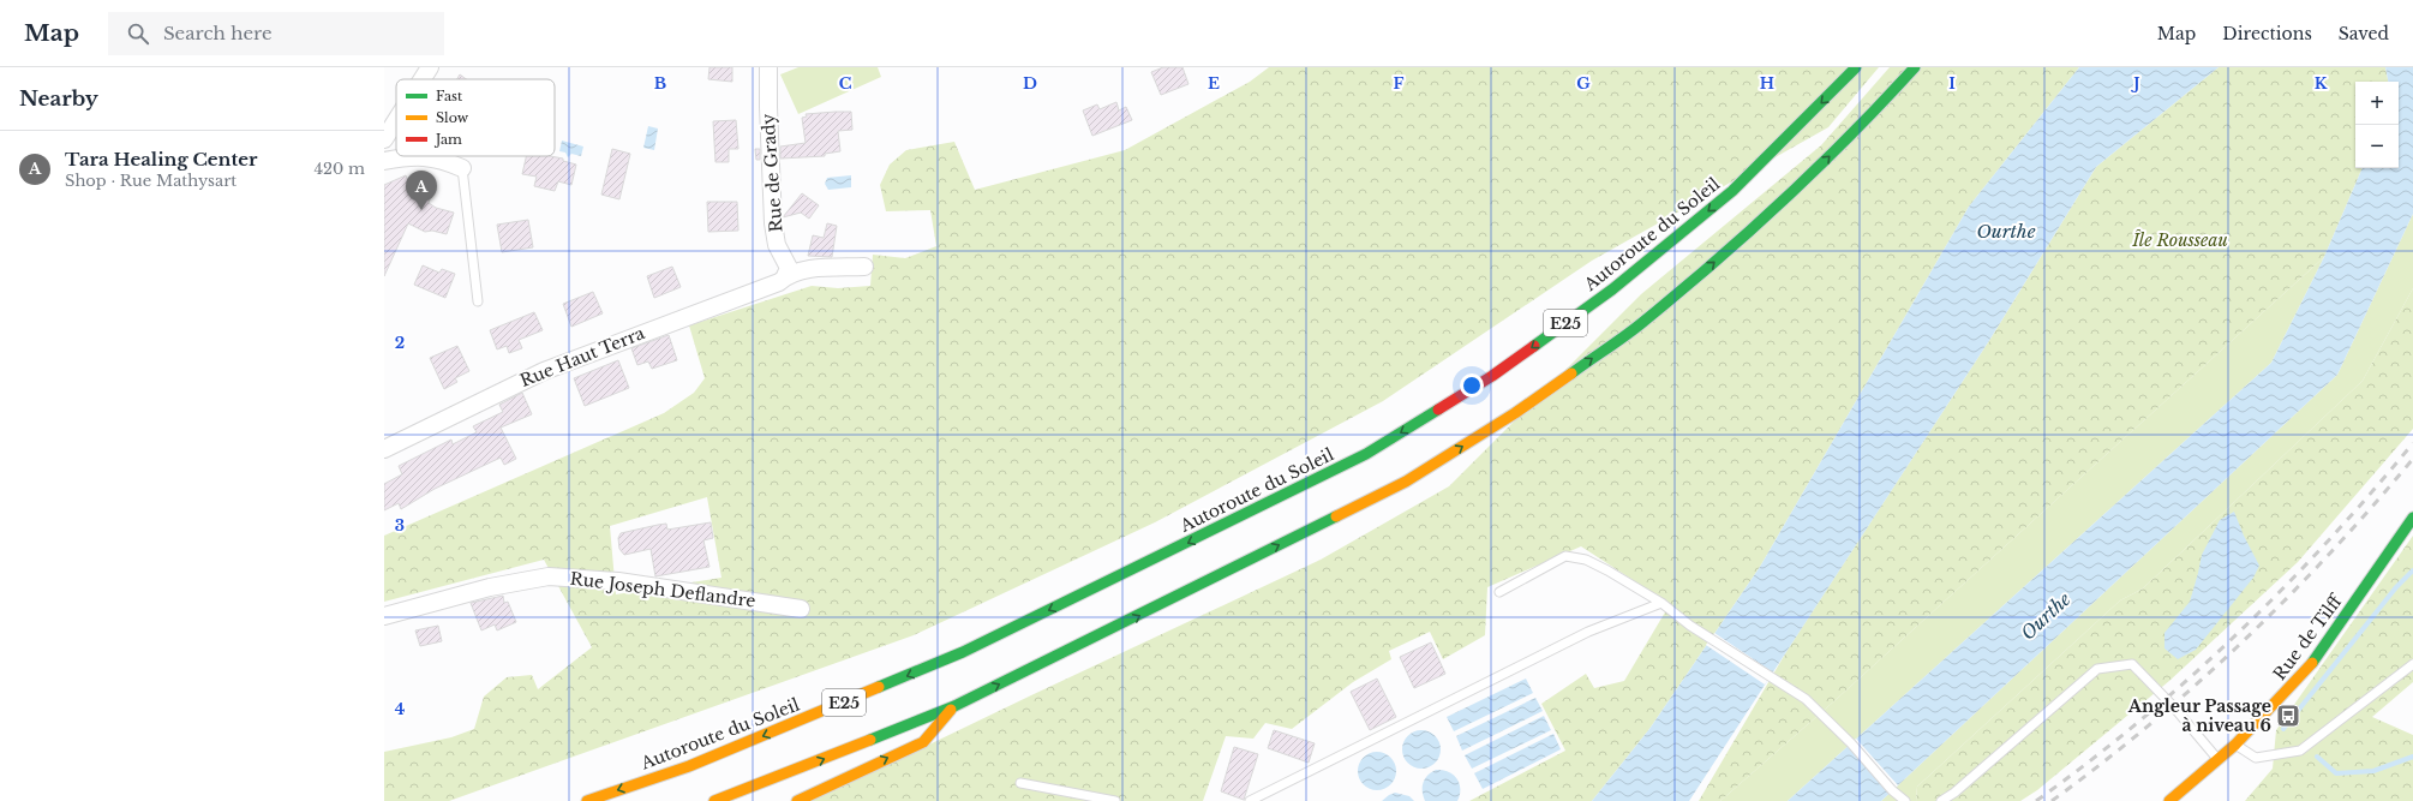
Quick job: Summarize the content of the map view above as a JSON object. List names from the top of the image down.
{
  "streets": {
    "main road": ["Autoroute du Soleil", "E25", "Rue de Tilff"],
    "street": ["Rue de Grady", "Rue Haut Terra", "Rue Joseph Deflandre"]
  },
  "crossings": [
    ["Rue de Grady", "Rue Haut Terra"]
  ],
  "water": ["Ourthe"],
  "parks": ["Île Rousseau"],
  "places": {
    "bus stop": ["Angleur Passage à niveau 6"]
  },
  "legend": ["Fast", "Slow", "Jam"],
  "page": {
    "header": "Map",
    "search": "Search here",
    "nav": ["Map", "Directions", "Saved"],
    "heading": "Nearby",
    "map_buttons": ["+", "−"],
    "list": [
      {
        "mark": "A",
        "name": "Tara Healing Center",
        "note": "Shop · Rue Mathysart",
        "value": "420 m"
      }
    ],
    "pins": "A"
  },
  "grid": {
    "columns": [
      "B",
      "C",
      "D",
      "E",
      "F",
      "G",
      "H",
      "I",
      "J",
      "K"
    ],
    "rows": ["2", "3", "4"]
  }
}
